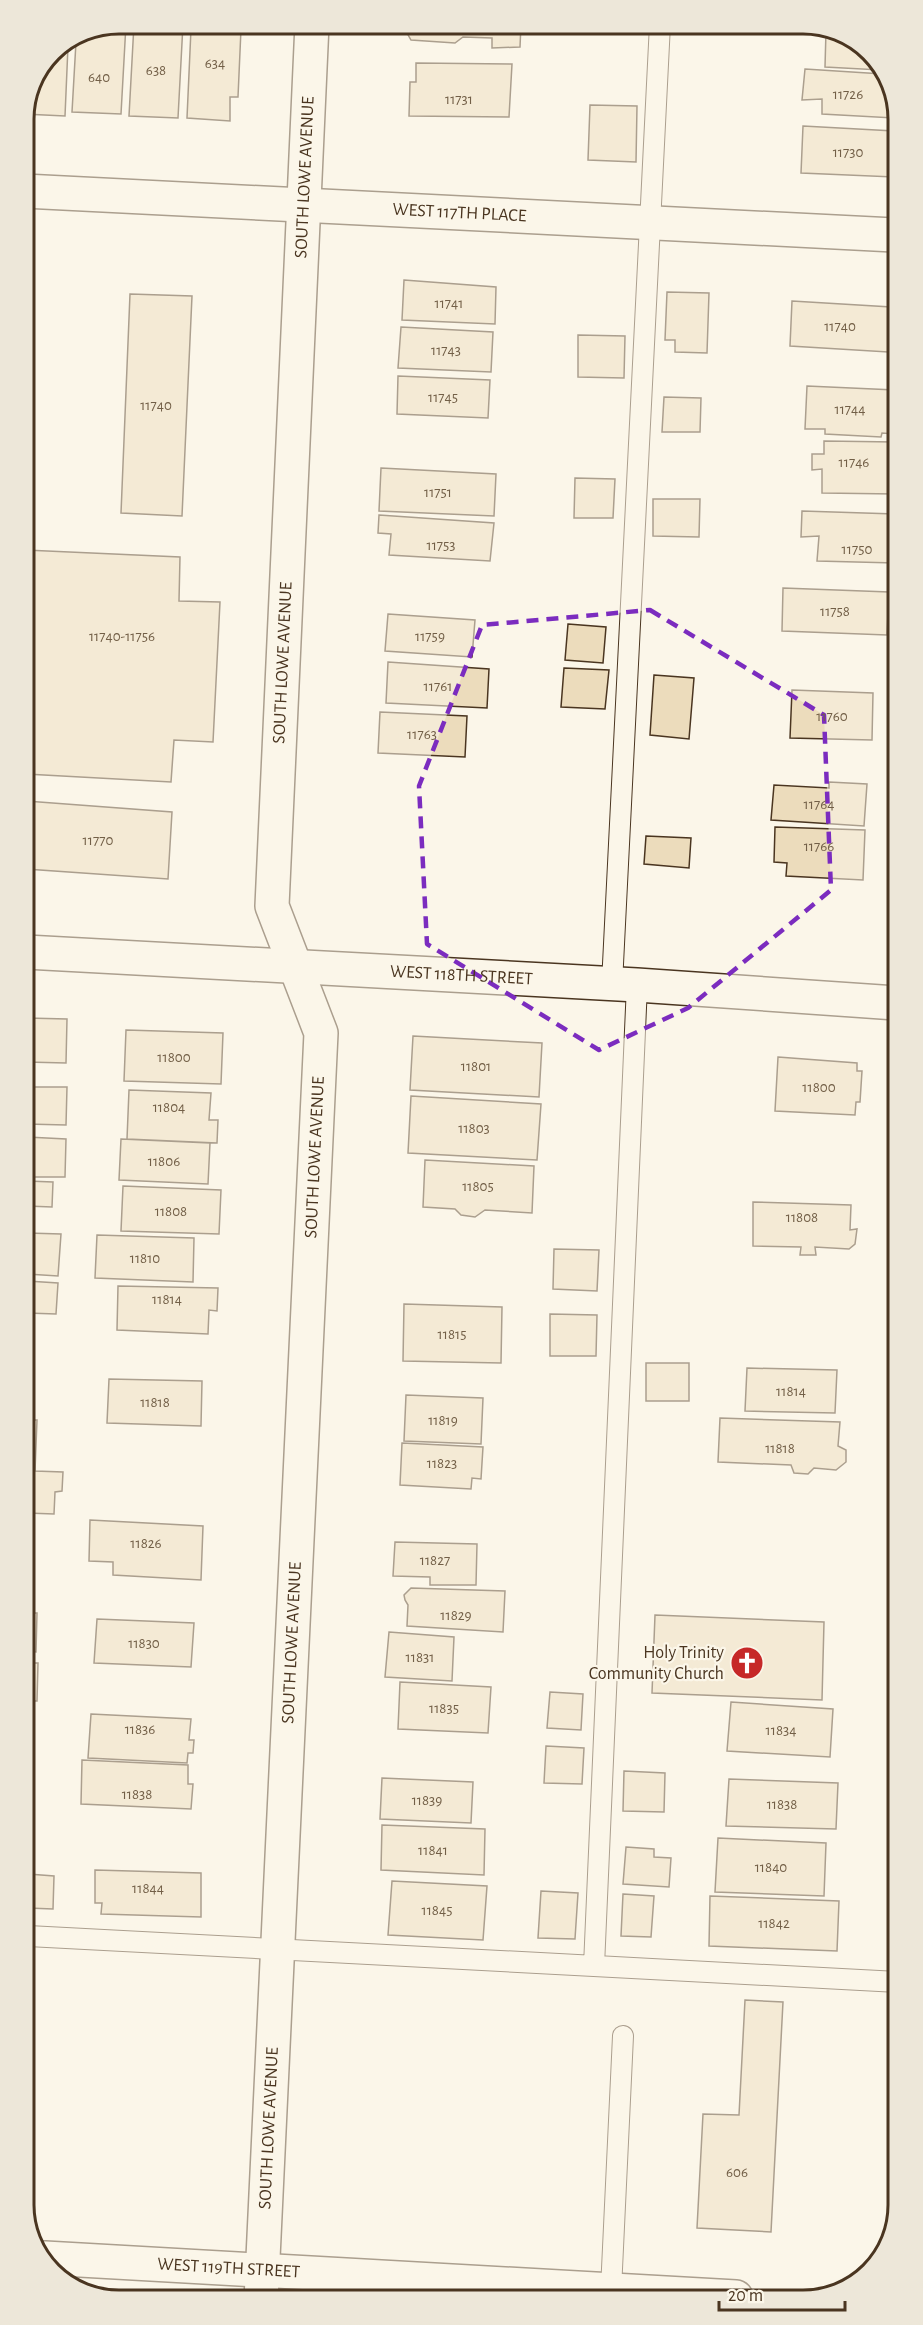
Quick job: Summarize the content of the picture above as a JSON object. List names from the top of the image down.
{
  "streets": {
    "street": [
      "SOUTH LOWE AVENUE",
      "WEST 117TH PLACE",
      "WEST 118TH STREET",
      "WEST 119TH STREET"
    ]
  },
  "crossings": [
    ["SOUTH LOWE AVENUE", "WEST 117TH PLACE"],
    ["SOUTH LOWE AVENUE", "WEST 118TH STREET"],
    ["SOUTH LOWE AVENUE", "WEST 119TH STREET"]
  ],
  "places": {
    "church": ["Holy Trinity Community Church"]
  },
  "house_numbers": [
    "634",
    "638",
    "640",
    "11726",
    "11731",
    "11730",
    "11741",
    "11740",
    "11743",
    "11745",
    "11740",
    "11744",
    "11746",
    "11751",
    "11753",
    "11750",
    "11758",
    "11740-11756",
    "11759",
    "11761",
    "11760",
    "11763",
    "11764",
    "11770",
    "11766",
    "11800",
    "11801",
    "11800",
    "11804",
    "11803",
    "11806",
    "11805",
    "11808",
    "11808",
    "11810",
    "11814",
    "11815",
    "11814",
    "11818",
    "11819",
    "11818",
    "11823",
    "11826",
    "11827",
    "11829",
    "11830",
    "11831",
    "11835",
    "11836",
    "11834",
    "11838",
    "11839",
    "11838",
    "11841",
    "11840",
    "11844",
    "11845",
    "11842",
    "606"
  ],
  "scale_bar": "20 m"
}
